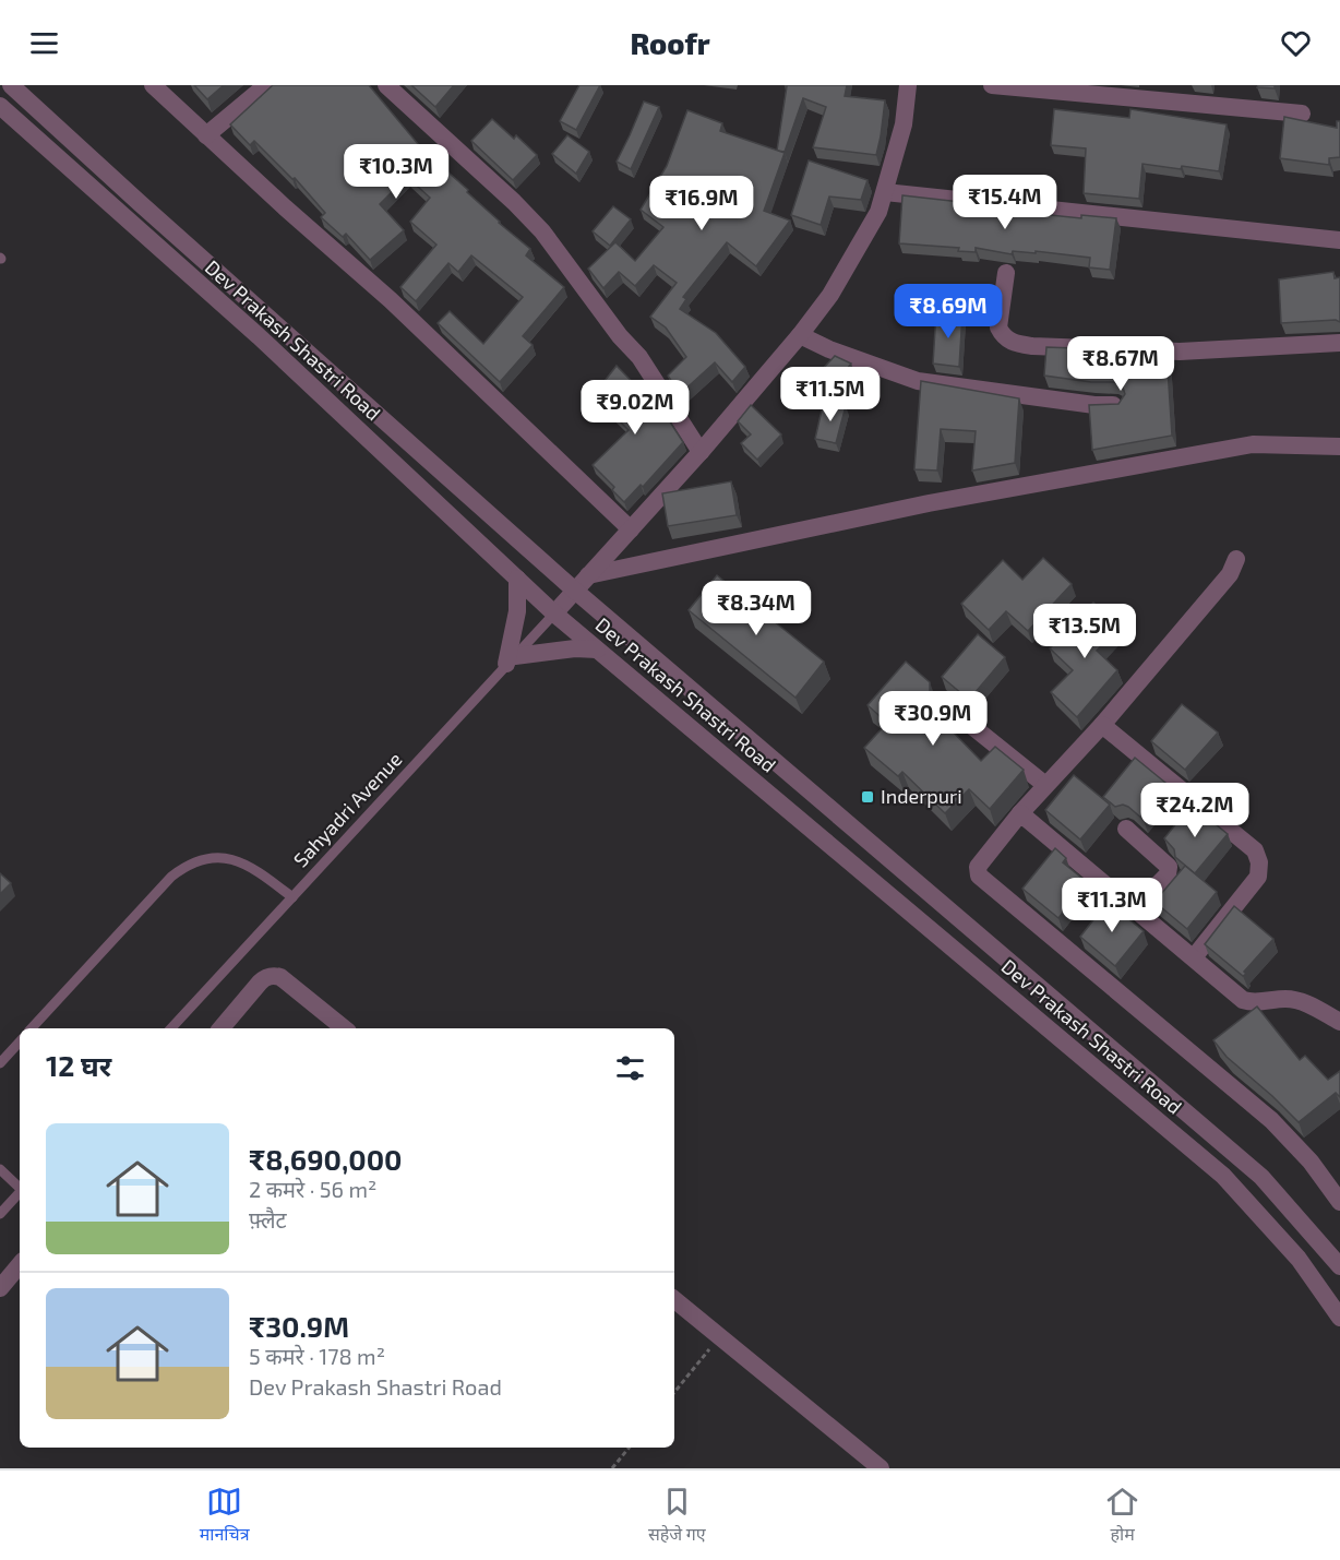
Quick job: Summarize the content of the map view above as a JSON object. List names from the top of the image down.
{
  "streets": {
    "street": ["Dev Prakash Shastri Road"],
    "lane": ["Sahyadri Avenue"]
  },
  "crossings": [
    ["Dev Prakash Shastri Road", "Sahyadri Avenue"]
  ],
  "places": {
    "transit": ["Inderpuri"]
  },
  "page": {
    "header": "Roofr",
    "price": [
      "₹10.3M",
      "₹15.4M",
      "₹16.9M",
      "₹8.69M",
      "₹8.67M",
      "₹11.5M",
      "₹9.02M",
      "₹8.34M",
      "₹13.5M",
      "₹30.9M",
      "₹24.2M",
      "₹11.3M"
    ],
    "heading": "12 घर",
    "list": [
      {
        "name": "₹8,690,000",
        "note": "2 कमरे · 56 m² · फ़्लैट"
      },
      {
        "name": "₹30.9M",
        "note": "5 कमरे · 178 m² · Dev Prakash Shastri Road"
      }
    ],
    "tabs": ["मानचित्र", "सहेजे गए", "होम"]
  }
}
